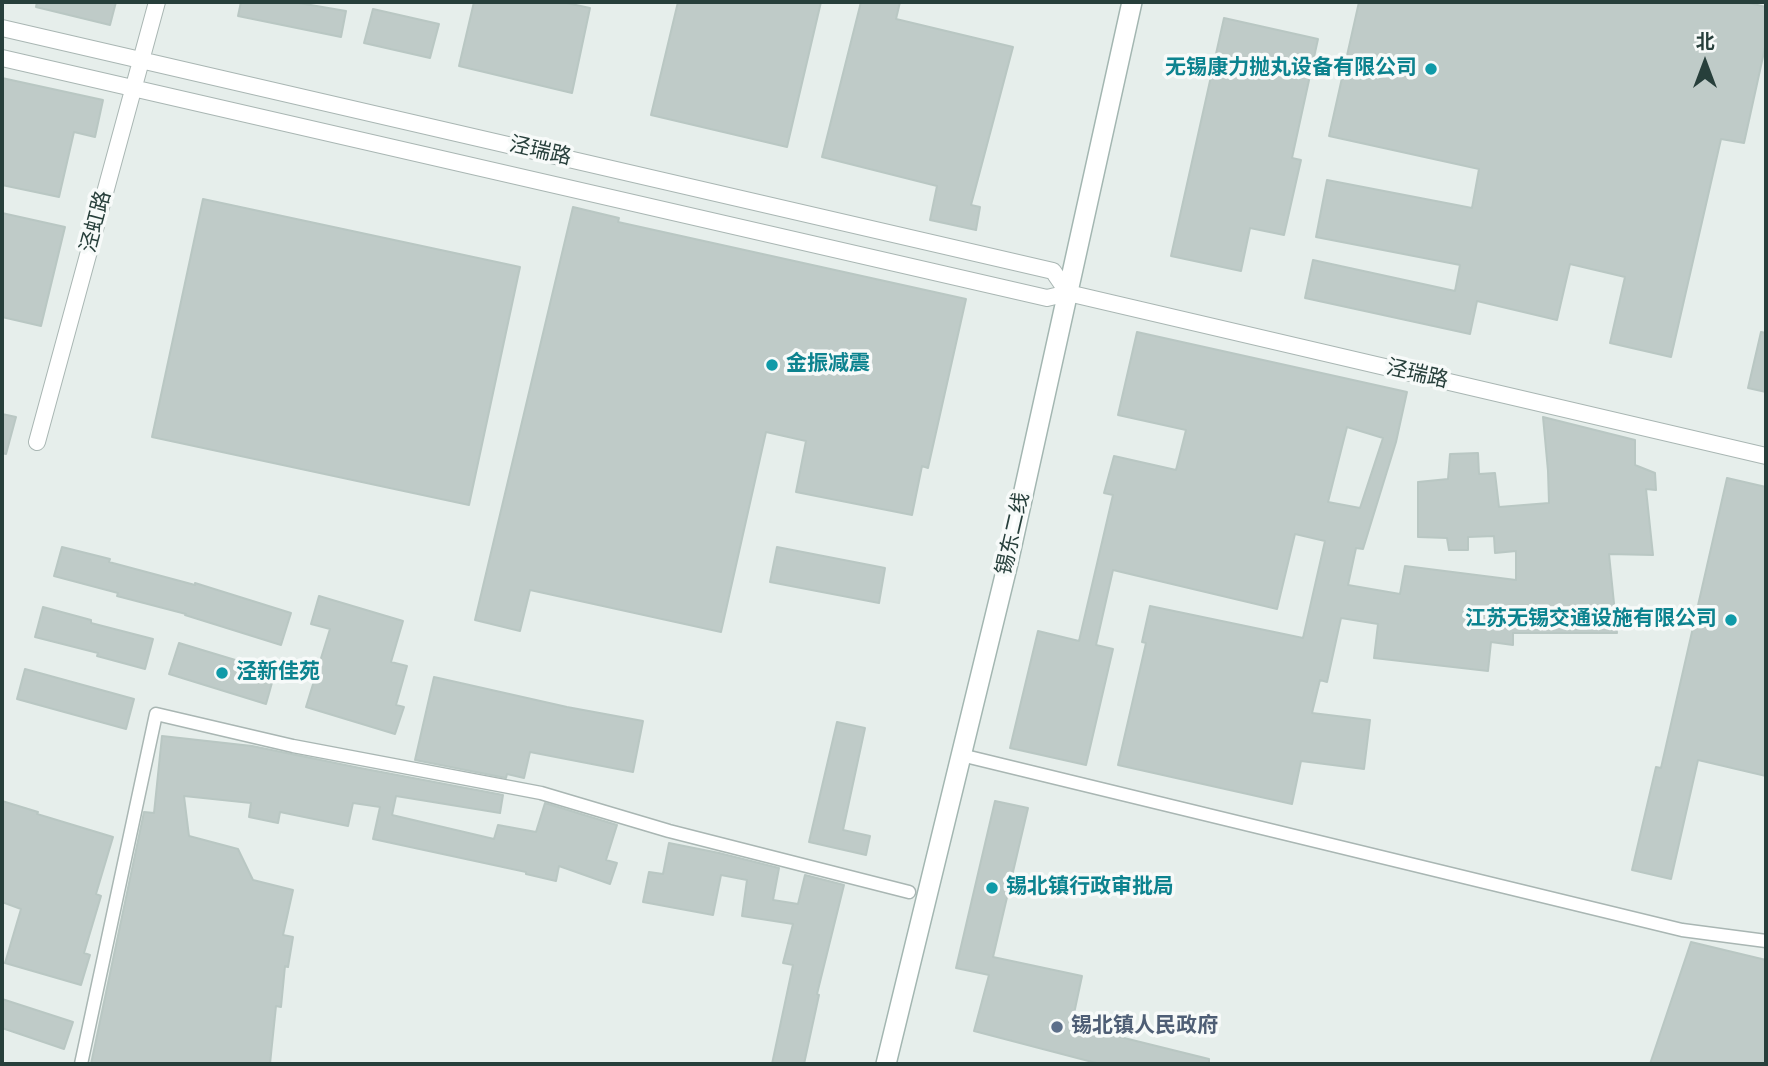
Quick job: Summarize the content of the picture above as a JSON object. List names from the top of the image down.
{
  "streets": {
    "main road": ["锡东二线"],
    "street": ["泾瑞路", "泾虹路"]
  },
  "crossings": [
    ["泾瑞路", "泾虹路"],
    ["泾瑞路", "锡东二线"]
  ],
  "places": [
    "无锡康力抛丸设备有限公司",
    "金振减震",
    "江苏无锡交通设施有限公司",
    "泾新佳苑",
    "锡北镇行政审批局",
    "锡北镇人民政府"
  ],
  "north": "top"
}
